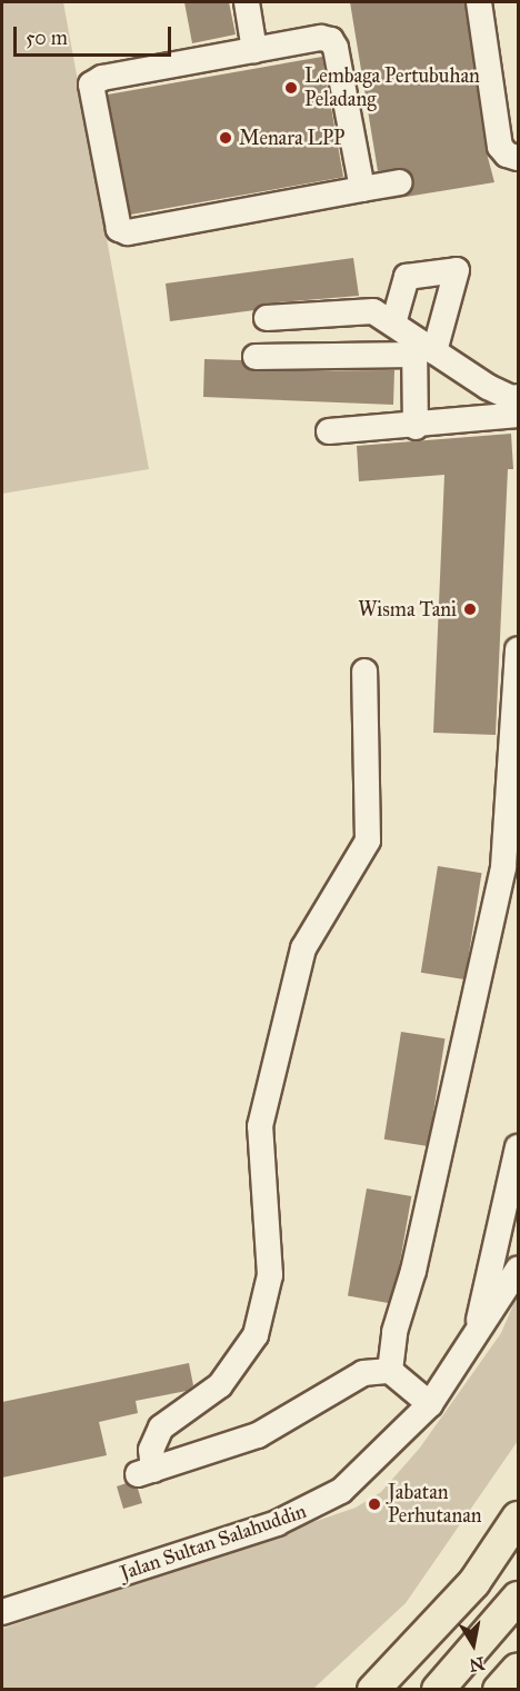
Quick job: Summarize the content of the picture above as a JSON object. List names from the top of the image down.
{
  "streets": {
    "street": ["Jalan Sultan Salahuddin"]
  },
  "places": [
    "Lembaga Pertubuhan Peladang",
    "Menara LPP",
    "Wisma Tani",
    "Jabatan Perhutanan"
  ],
  "scale_bar": "50 m",
  "north": "bottom"
}
